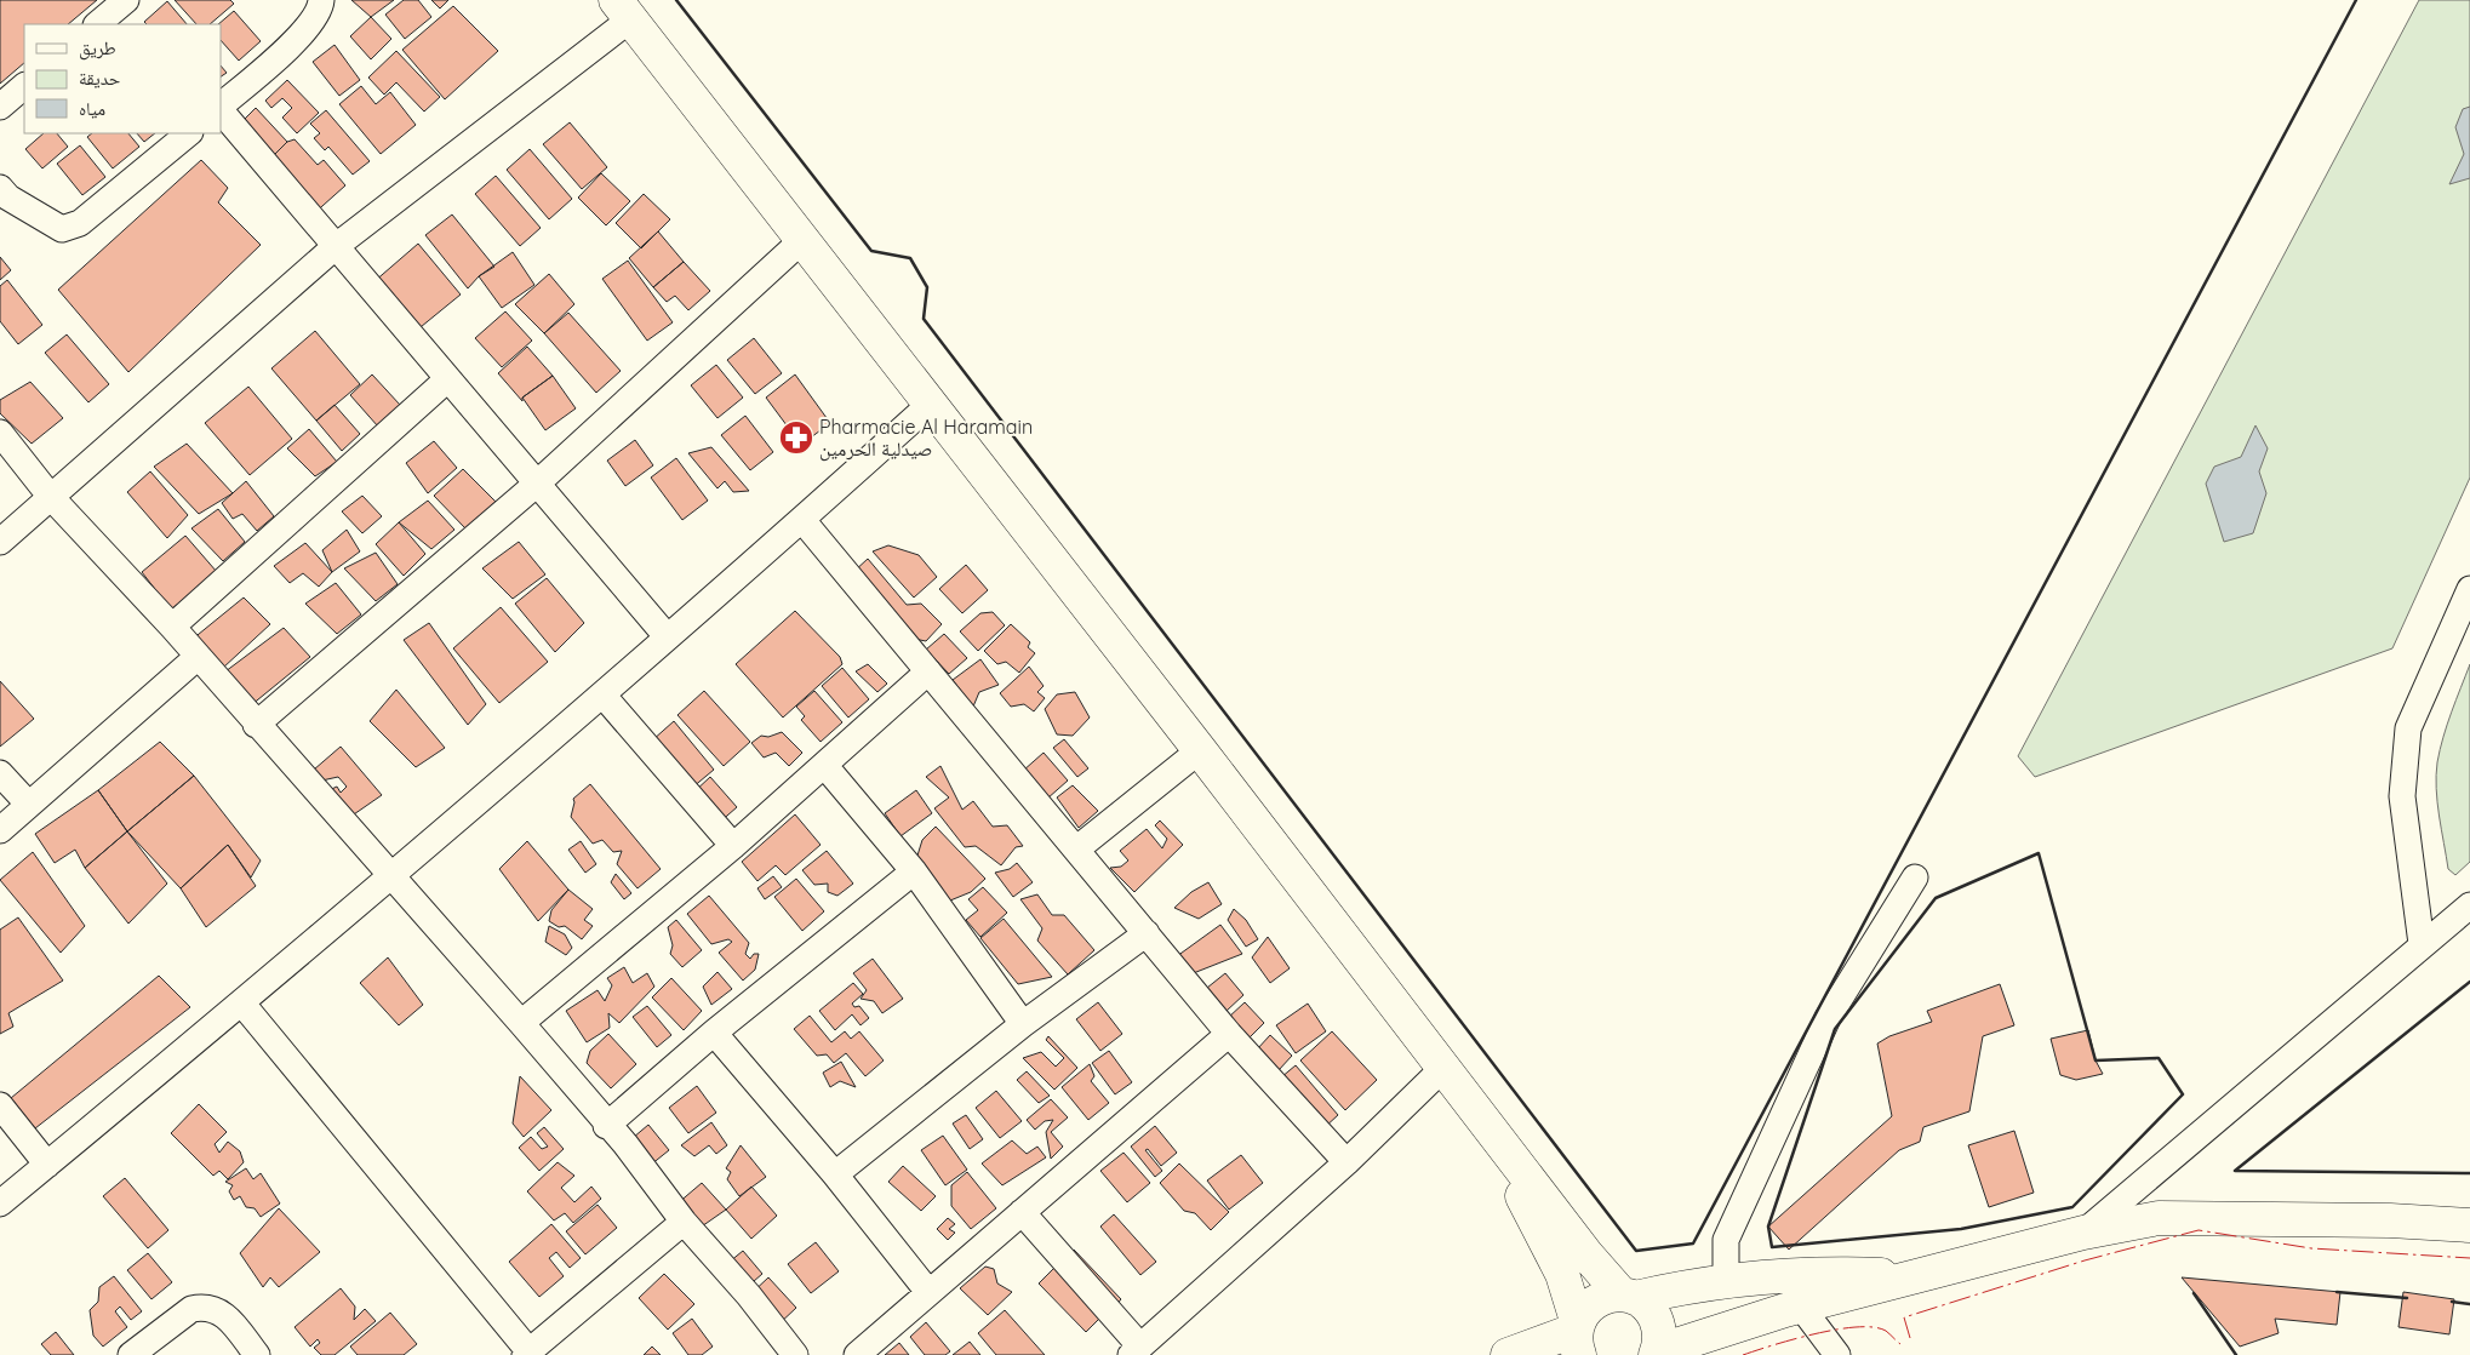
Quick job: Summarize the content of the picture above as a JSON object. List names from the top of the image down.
{
  "places": {
    "pharmacy": ["Pharmacie Al Haramain صيدلية الحرمين"]
  },
  "legend": ["طريق", "حديقة", "مياه"]
}
